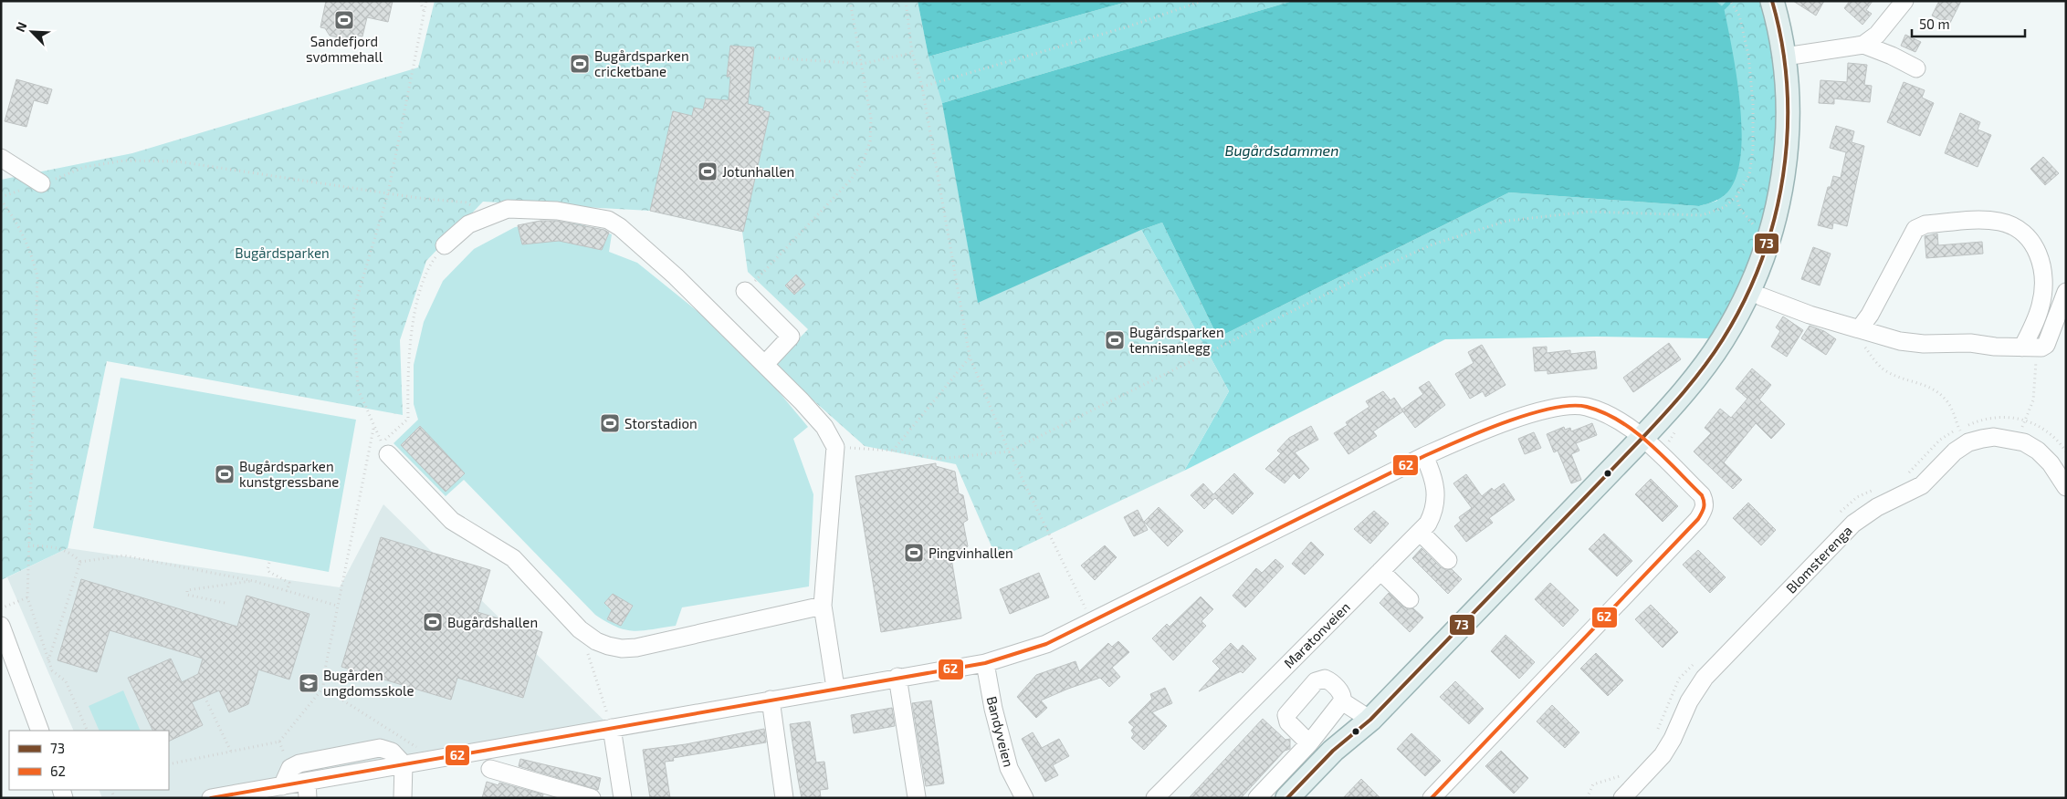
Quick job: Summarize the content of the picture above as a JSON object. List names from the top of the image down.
{
  "streets": {
    "street": ["Blomsterenga", "Maratonveien", "Bandyveien"]
  },
  "water": ["Bugårdsdammen"],
  "parks": ["Bugårdsparken"],
  "places": {
    "sports": [
      "Sandefjord svømmehall",
      "Bugårdsparken cricketbane",
      "Jotunhallen",
      "Bugårdsparken tennisanlegg",
      "Storstadion",
      "Bugårdsparken kunstgressbane",
      "Pingvinhallen",
      "Bugårdshallen"
    ],
    "school or university": ["Bugården ungdomsskole"]
  },
  "lines": ["transit line 73", "transit line 62"],
  "legend": ["73", "62"],
  "scale_bar": "50 m",
  "north": "top left"
}
